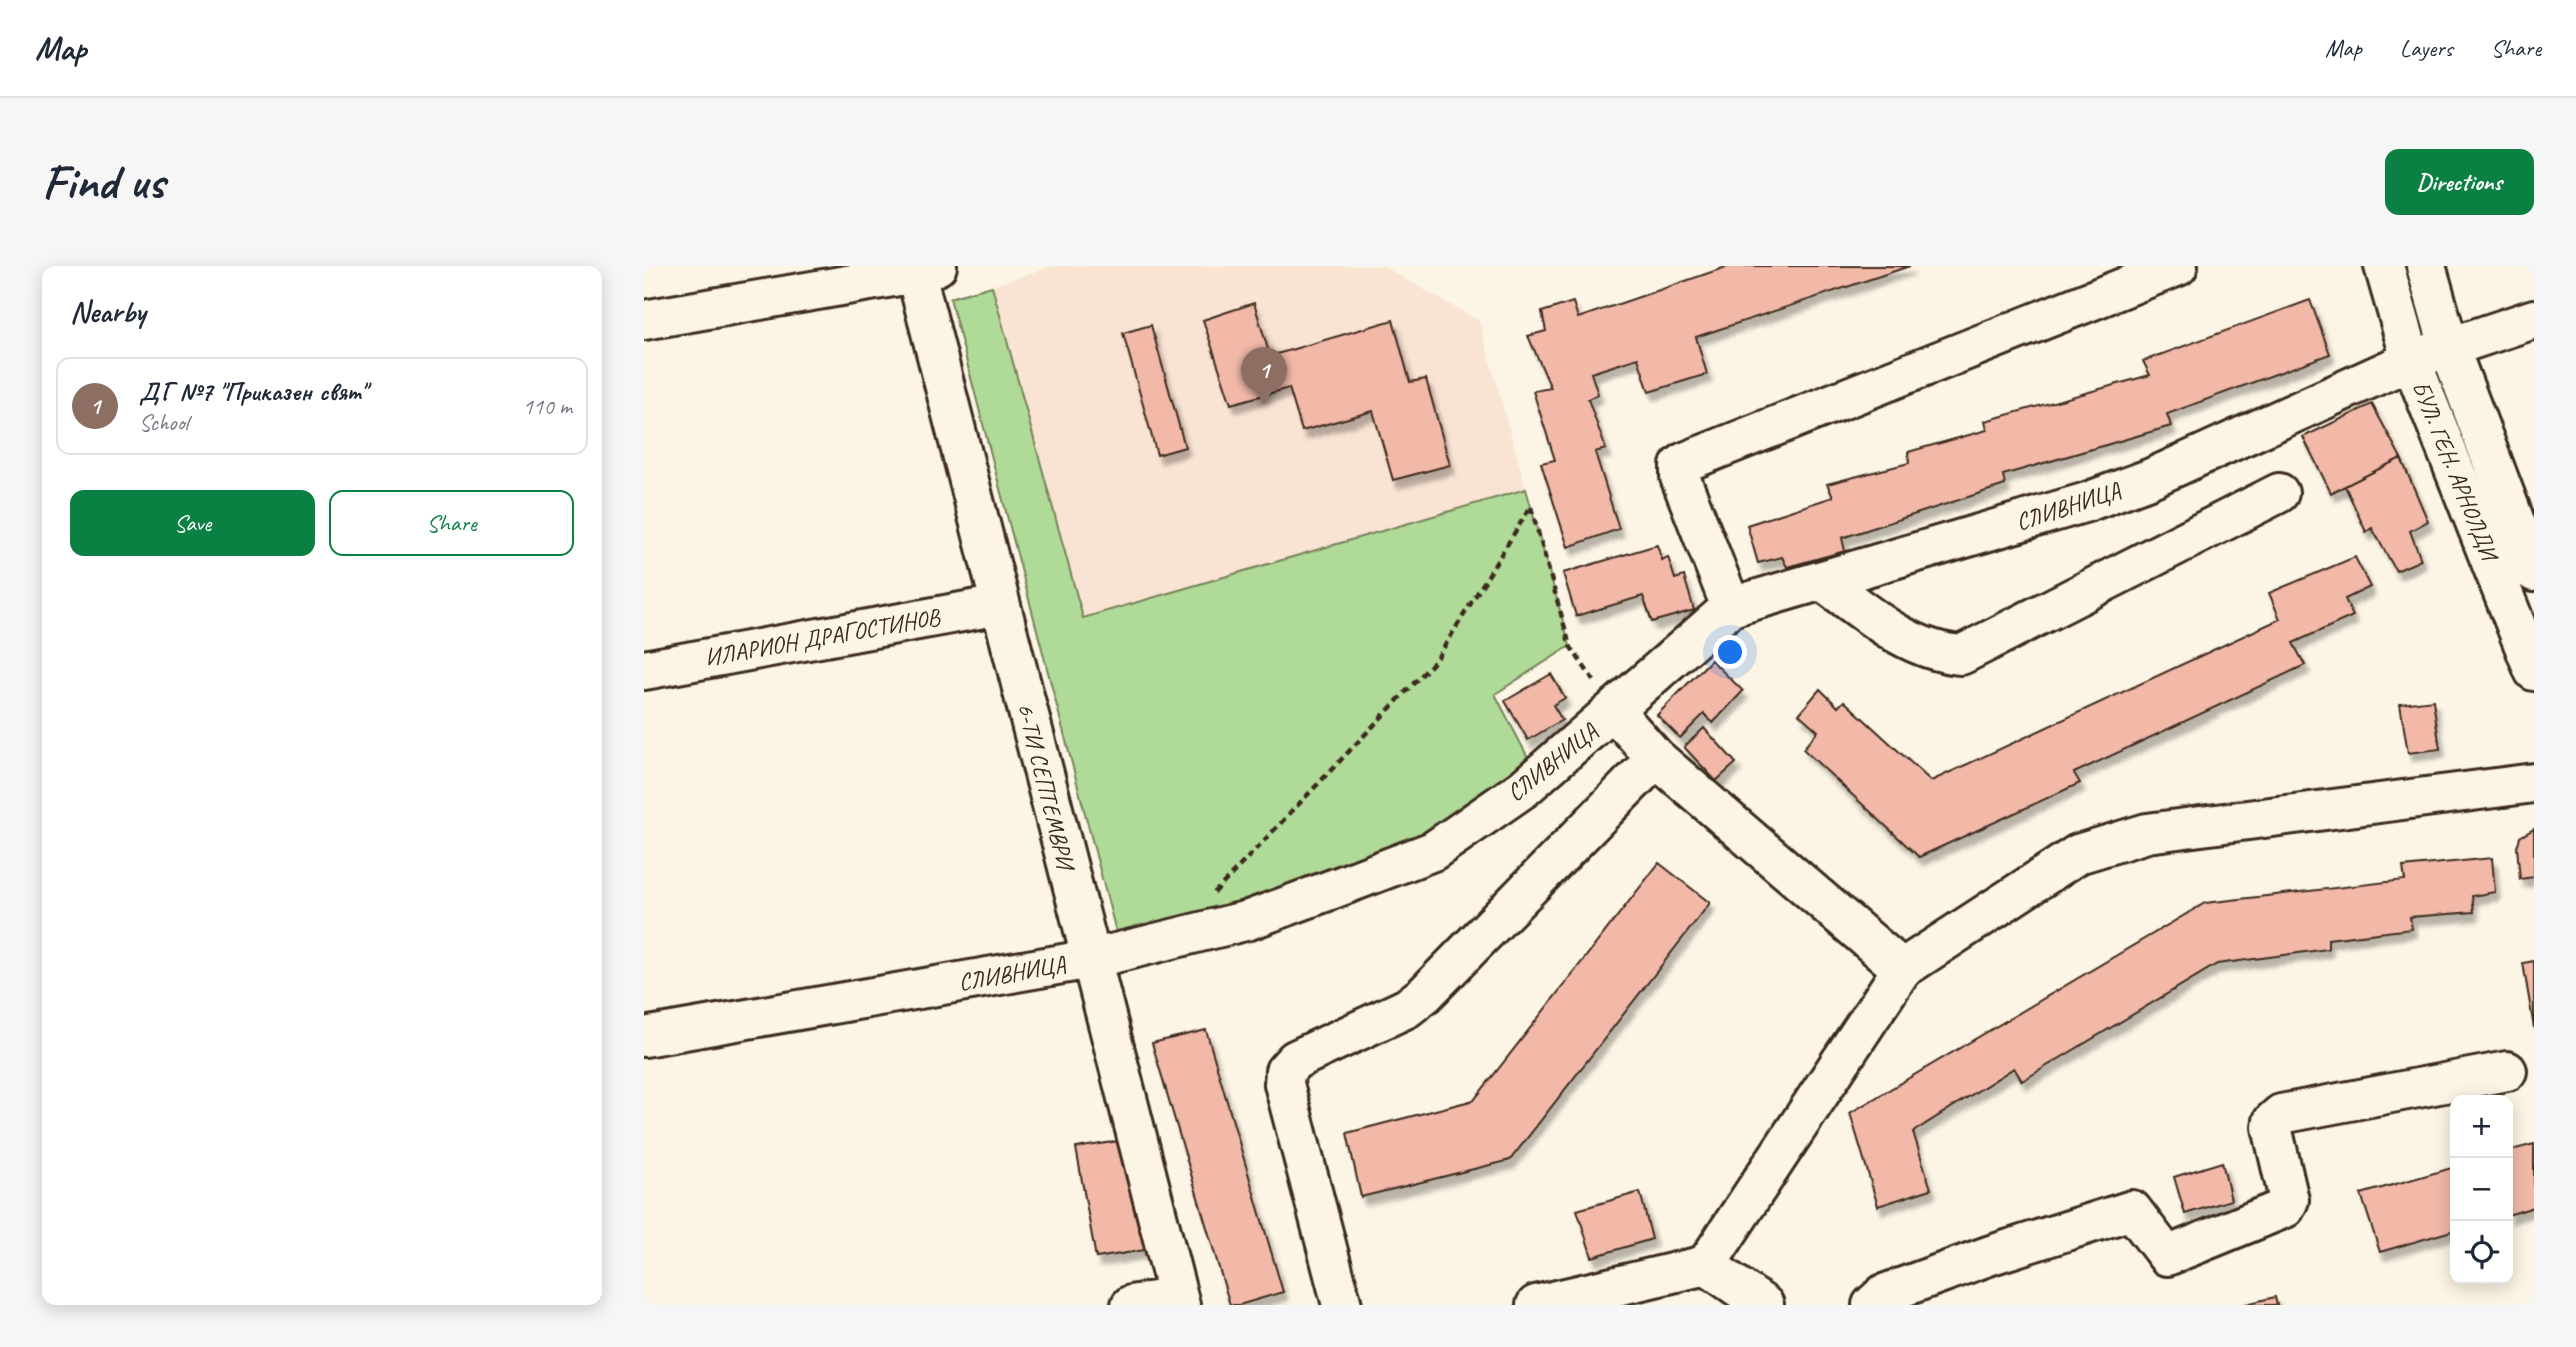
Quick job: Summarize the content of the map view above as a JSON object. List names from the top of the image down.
{
  "streets": {
    "street": [
      "БУЛ. ГЕН. АРНОЛДИ",
      "СЛИВНИЦА",
      "ИЛАРИОН ДРАГОСТИНОВ",
      "6-ТИ СЕПТЕМВРИ"
    ]
  },
  "crossings": [
    ["БУЛ. ГЕН. АРНОЛДИ", "СЛИВНИЦА"],
    ["СЛИВНИЦА", "6-ТИ СЕПТЕМВРИ"],
    ["ИЛАРИОН ДРАГОСТИНОВ", "6-ТИ СЕПТЕМВРИ"]
  ],
  "page": {
    "header": "Map",
    "nav": ["Map", "Layers", "Share"],
    "buttons": [
      "Directions",
      ["Save", "Share"]
    ],
    "title": "Find us",
    "heading": "Nearby",
    "pins": "1",
    "list": [
      {
        "mark": "1",
        "name": "ДГ №7 \"Приказен свят\"",
        "note": "School",
        "value": "110 m"
      }
    ],
    "map_buttons": ["+", "−"]
  }
}
